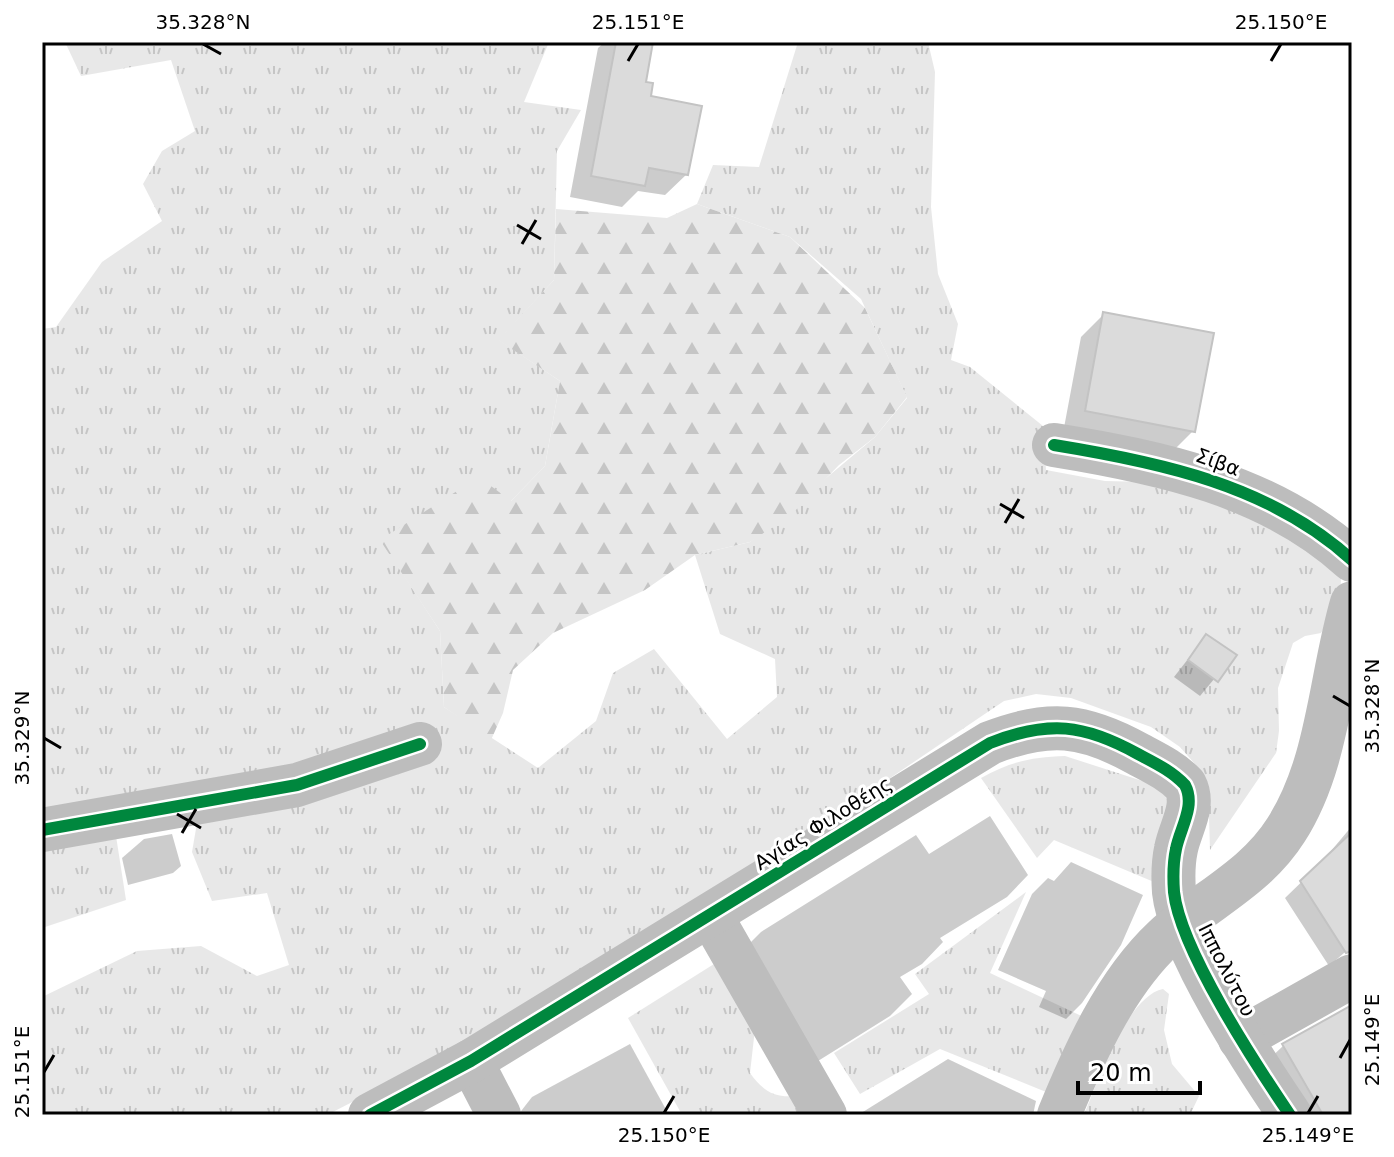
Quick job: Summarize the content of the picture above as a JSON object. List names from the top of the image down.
{
  "streets": {
    "street": ["Σίβα", "Αγίας Φιλοθέης", "Ιππολύτου"]
  },
  "crossings": [
    ["Αγίας Φιλοθέης", "Ιππολύτου"]
  ],
  "scale_bar": "20 m",
  "coordinates": [
    "35.328°N",
    "25.151°E",
    "25.150°E",
    "35.329°N",
    "25.149°E"
  ]
}
